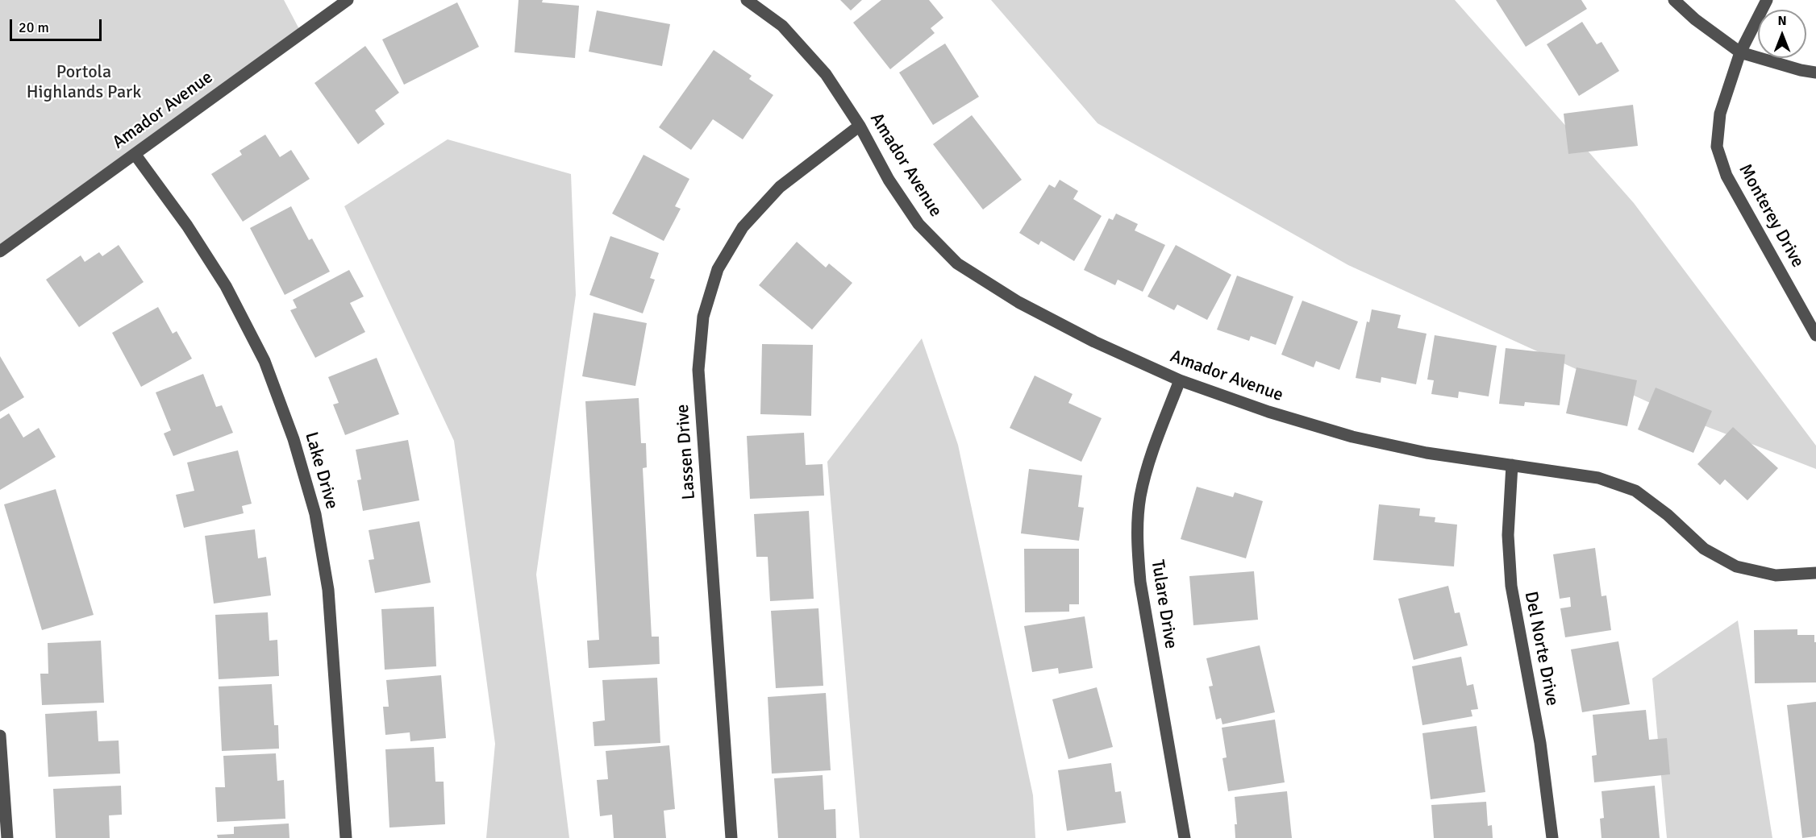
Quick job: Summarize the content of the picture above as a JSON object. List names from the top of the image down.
{
  "streets": {
    "street": [
      "Amador Avenue",
      "Monterey Drive",
      "Lassen Drive",
      "Lake Drive",
      "Tulare Drive",
      "Del Norte Drive"
    ]
  },
  "crossings": [
    ["Amador Avenue", "Lassen Drive"],
    ["Amador Avenue", "Lake Drive"],
    ["Amador Avenue", "Tulare Drive"],
    ["Amador Avenue", "Del Norte Drive"]
  ],
  "parks": ["Portola Highlands Park"],
  "scale_bar": "20 m",
  "north": "top"
}
